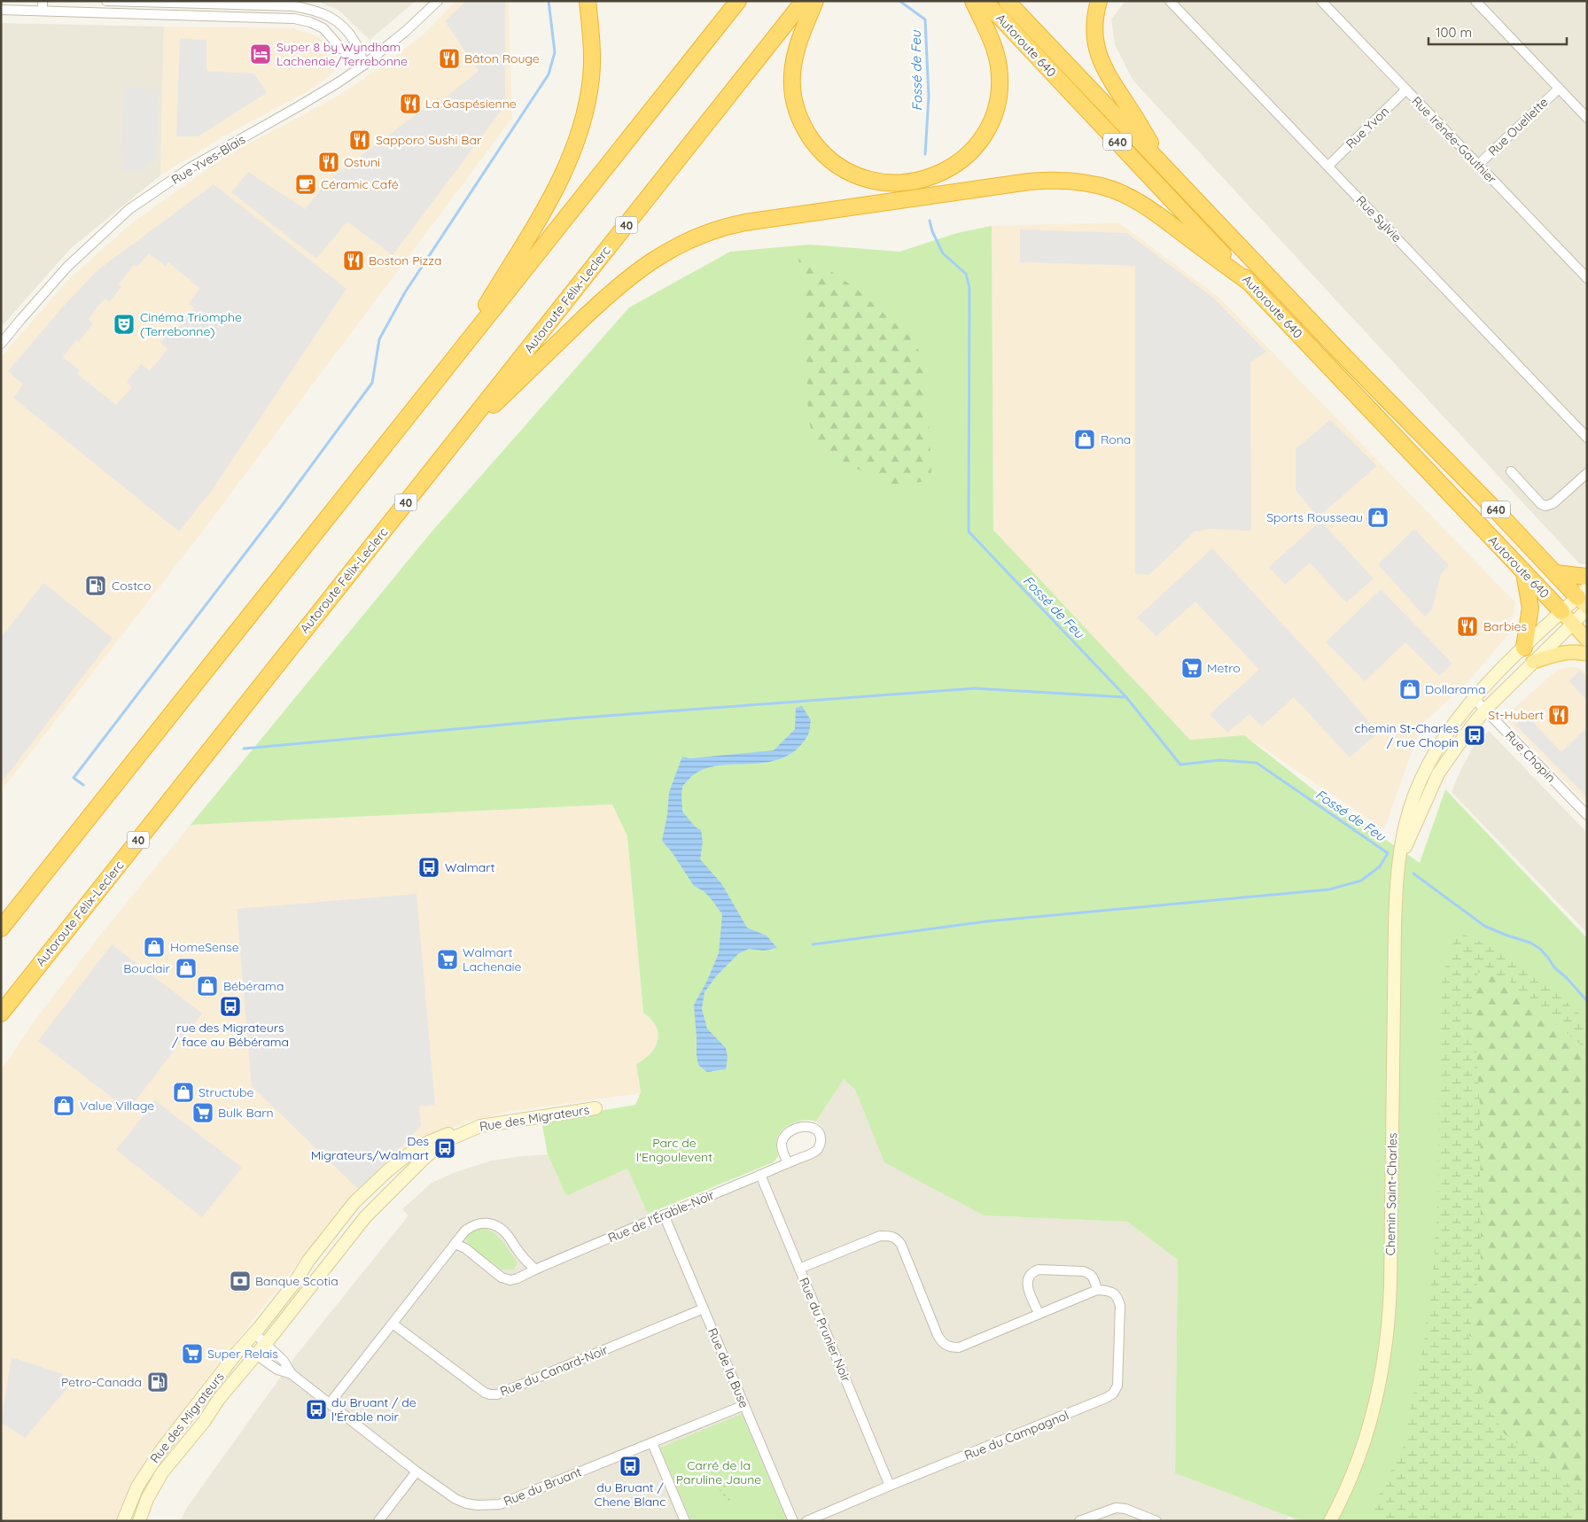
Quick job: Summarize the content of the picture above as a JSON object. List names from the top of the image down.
{
  "streets": {
    "highway": [
      "Autoroute 640",
      "640",
      "40",
      "Autoroute Félix-Leclerc"
    ],
    "main road": ["Rue des Migrateurs", "Chemin Saint-Charles"],
    "street": [
      "Rue Ouellette",
      "Rue Yvon",
      "Rue Irénée-Gauthier",
      "Rue Yves-Blais",
      "Rue Sylvie",
      "Rue Chopin",
      "Rue de l'Érable-Noir",
      "Rue du Prunier Noir",
      "Rue de la Buse",
      "Rue du Canard-Noir",
      "Rue du Campagnol",
      "Rue du Bruant"
    ]
  },
  "crossings": [
    ["Autoroute 640", "640"],
    ["Autoroute 640", "Chemin Saint-Charles"],
    ["Rue Ouellette", "Rue Irénée-Gauthier"],
    ["Rue Yvon", "Rue Irénée-Gauthier"],
    ["Rue Yvon", "Rue Sylvie"],
    ["640", "Chemin Saint-Charles"],
    ["Rue Chopin", "Chemin Saint-Charles"],
    ["Rue des Migrateurs", "Rue du Bruant"],
    ["Rue de l'Érable-Noir", "Rue du Prunier Noir"],
    ["Rue de l'Érable-Noir", "Rue de la Buse"],
    ["Rue du Prunier Noir", "Rue du Campagnol"],
    ["Rue de la Buse", "Rue du Canard-Noir"],
    ["Rue de la Buse", "Rue du Bruant"]
  ],
  "water": ["Fossé de Feu"],
  "parks": ["Parc de l'Engoulevent", "Carré de la Paruline Jaune"],
  "places": {
    "hotel": ["Super 8 by Wyndham Lachenaie/Terrebonne"],
    "restaurant": [
      "Bâton Rouge",
      "La Gaspésienne",
      "Sapporo Sushi Bar",
      "Ostuni",
      "Boston Pizza",
      "Barbies",
      "St-Hubert"
    ],
    "cafe": ["Céramic Café"],
    "theatre": ["Cinéma Triomphe (Terrebonne)"],
    "shop": [
      "Rona",
      "Sports Rousseau",
      "Dollarama",
      "HomeSense",
      "Bouclair",
      "Bébérama",
      "Structube",
      "Value Village"
    ],
    "fuel station": ["Costco", "Petro-Canada"],
    "supermarket": [
      "Metro",
      "Walmart Lachenaie",
      "Bulk Barn",
      "Super Relais"
    ],
    "bus stop": [
      "chemin St-Charles / rue Chopin",
      "Walmart",
      "rue des Migrateurs / face au Bébérama",
      "Des Migrateurs/Walmart",
      "du Bruant / de l'Érable noir",
      "du Bruant / Chene Blanc"
    ],
    "bank": ["Banque Scotia"]
  },
  "scale_bar": "100 m"
}
